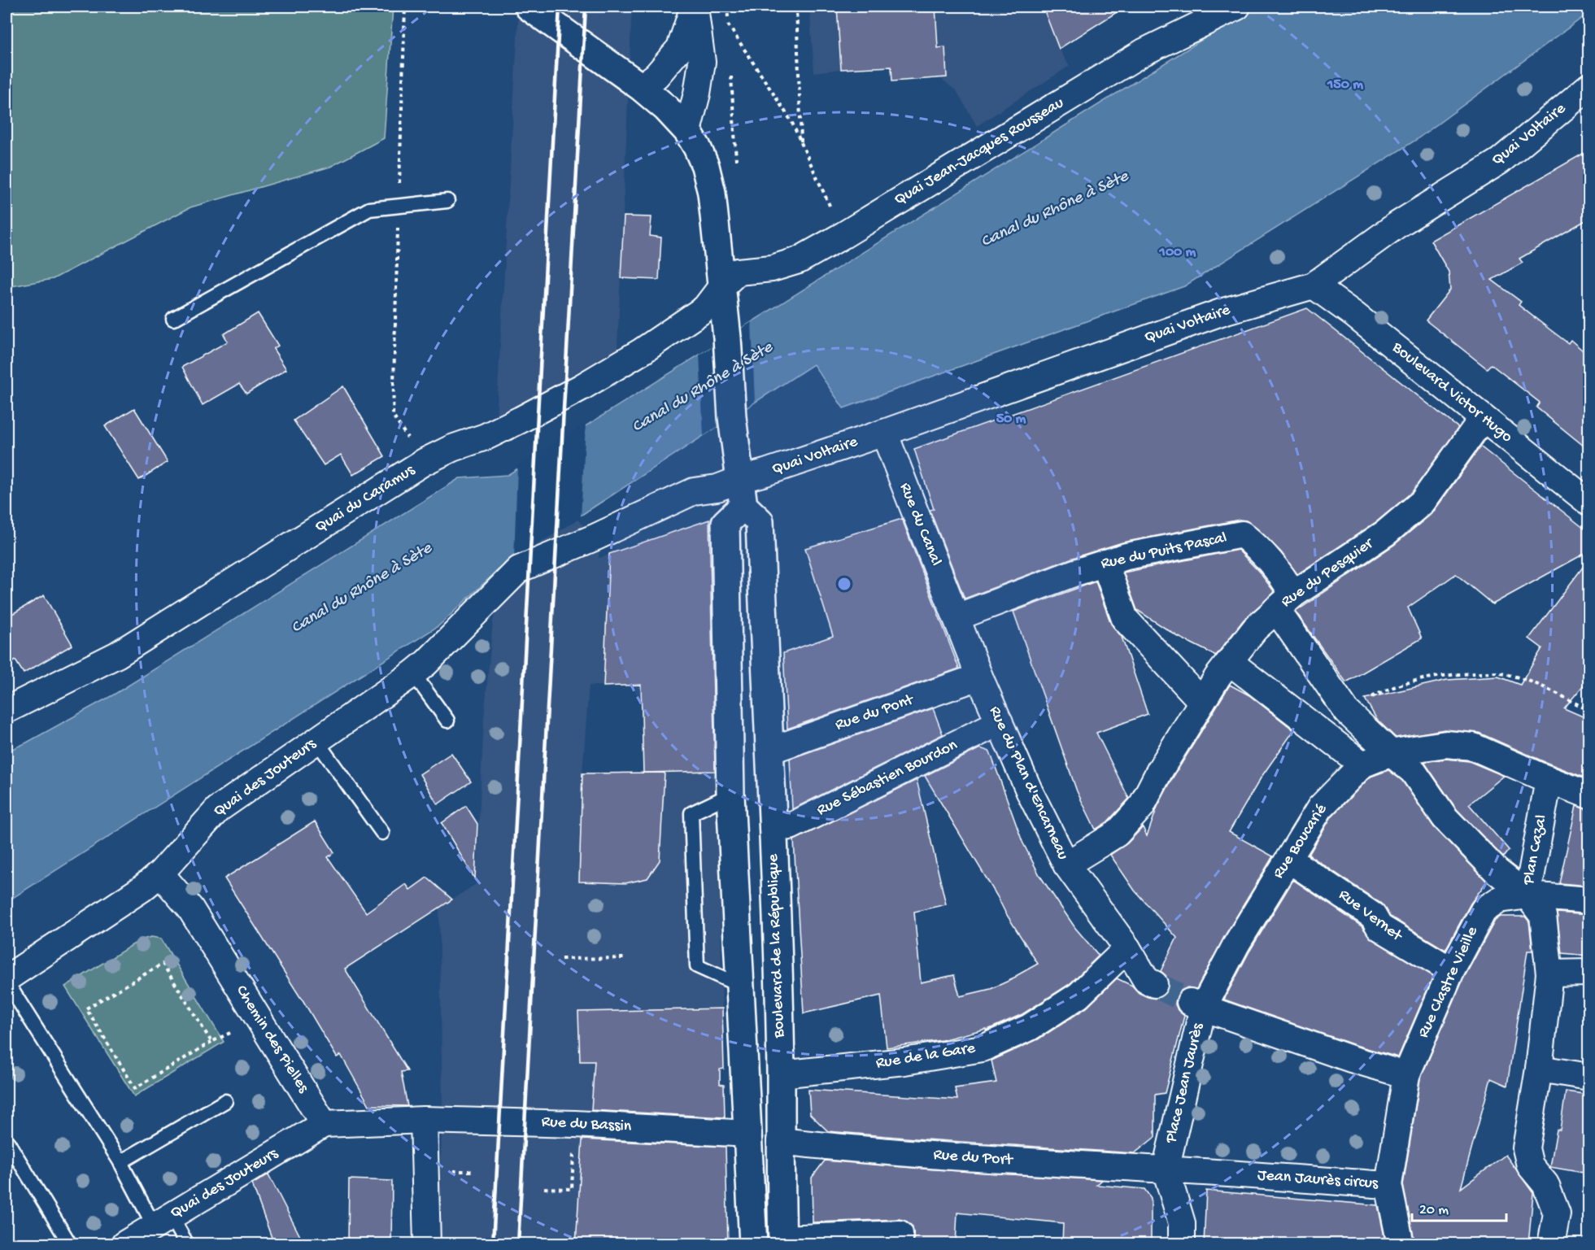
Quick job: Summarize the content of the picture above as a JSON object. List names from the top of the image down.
{
  "streets": {
    "main road": ["Boulevard de la République"],
    "street": [
      "Quai Voltaire",
      "Quai Jean-Jacques Rousseau",
      "Boulevard Victor Hugo",
      "Quai du Caramus",
      "Rue du Canal",
      "Rue du Puits Pascal",
      "Rue du Pesquier",
      "Rue du Pont",
      "Quai des Jouteurs",
      "Rue Sébastien Bourdon",
      "Rue du Plan d'Encarneau",
      "Rue Boucarié",
      "Plan Cazal",
      "Rue Vernet",
      "Rue Clastre Vieille",
      "Chemin des Pielles",
      "Rue de la Gare",
      "Place Jean Jaurès",
      "Rue du Bassin",
      "Rue du Port",
      "Jean Jaurès circus"
    ]
  },
  "crossings": [
    ["Quai Voltaire", "Boulevard Victor Hugo"],
    ["Quai Voltaire", "Rue du Canal"],
    ["Quai Voltaire", "Quai des Jouteurs"],
    ["Quai Jean-Jacques Rousseau", "Quai du Caramus"],
    ["Boulevard Victor Hugo", "Rue du Pesquier"],
    ["Rue du Canal", "Rue du Puits Pascal"],
    ["Rue du Canal", "Rue du Plan d'Encarneau"],
    ["Rue du Puits Pascal", "Rue du Pesquier"],
    ["Rue du Puits Pascal", "Rue du Plan d'Encarneau"],
    ["Rue du Pesquier", "Rue du Plan d'Encarneau"],
    ["Rue du Pont", "Rue du Plan d'Encarneau"],
    ["Rue du Pont", "Boulevard de la République"],
    ["Quai des Jouteurs", "Chemin des Pielles"],
    ["Rue Sébastien Bourdon", "Rue du Plan d'Encarneau"],
    ["Rue Sébastien Bourdon", "Boulevard de la République"],
    ["Rue du Plan d'Encarneau", "Rue de la Gare"],
    ["Rue Boucarié", "Plan Cazal"],
    ["Rue Boucarié", "Rue Vernet"],
    ["Rue Boucarié", "Place Jean Jaurès"],
    ["Plan Cazal", "Rue Clastre Vieille"],
    ["Rue Vernet", "Rue Clastre Vieille"],
    ["Boulevard de la République", "Rue de la Gare"],
    ["Boulevard de la République", "Rue du Port"],
    ["Rue Clastre Vieille", "Place Jean Jaurès"],
    ["Rue Clastre Vieille", "Jean Jaurès circus"],
    ["Place Jean Jaurès", "Rue du Port"],
    ["Place Jean Jaurès", "Jean Jaurès circus"],
    ["Rue du Port", "Jean Jaurès circus"]
  ],
  "water": ["Canal du Rhône à Sète"],
  "scale_bar": "20 m",
  "rings": ["150 m", "100 m", "50 m"]
}
